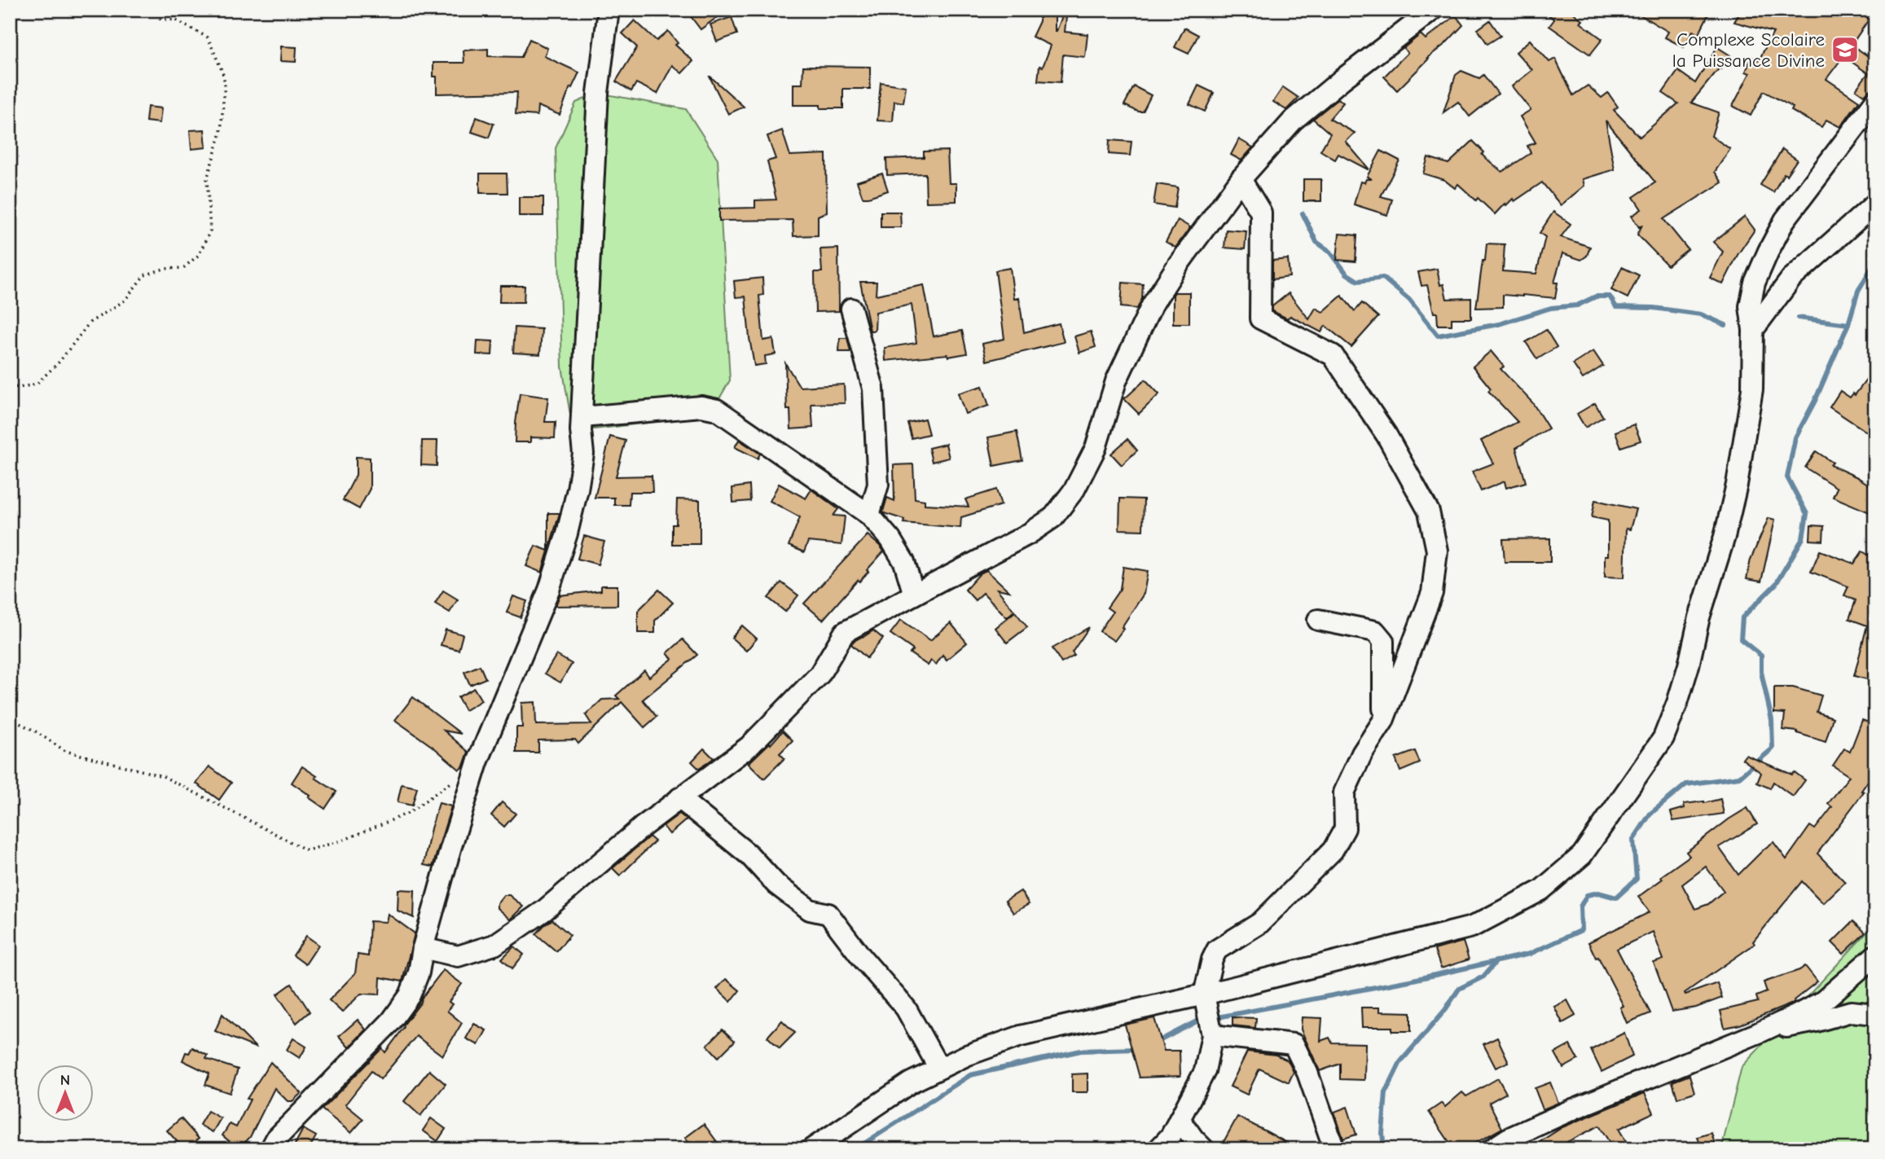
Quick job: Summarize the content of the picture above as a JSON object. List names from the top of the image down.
{
  "places": {
    "school or university": ["Complexe Scolaire la Puissance Divine"]
  },
  "north": "top"
}
